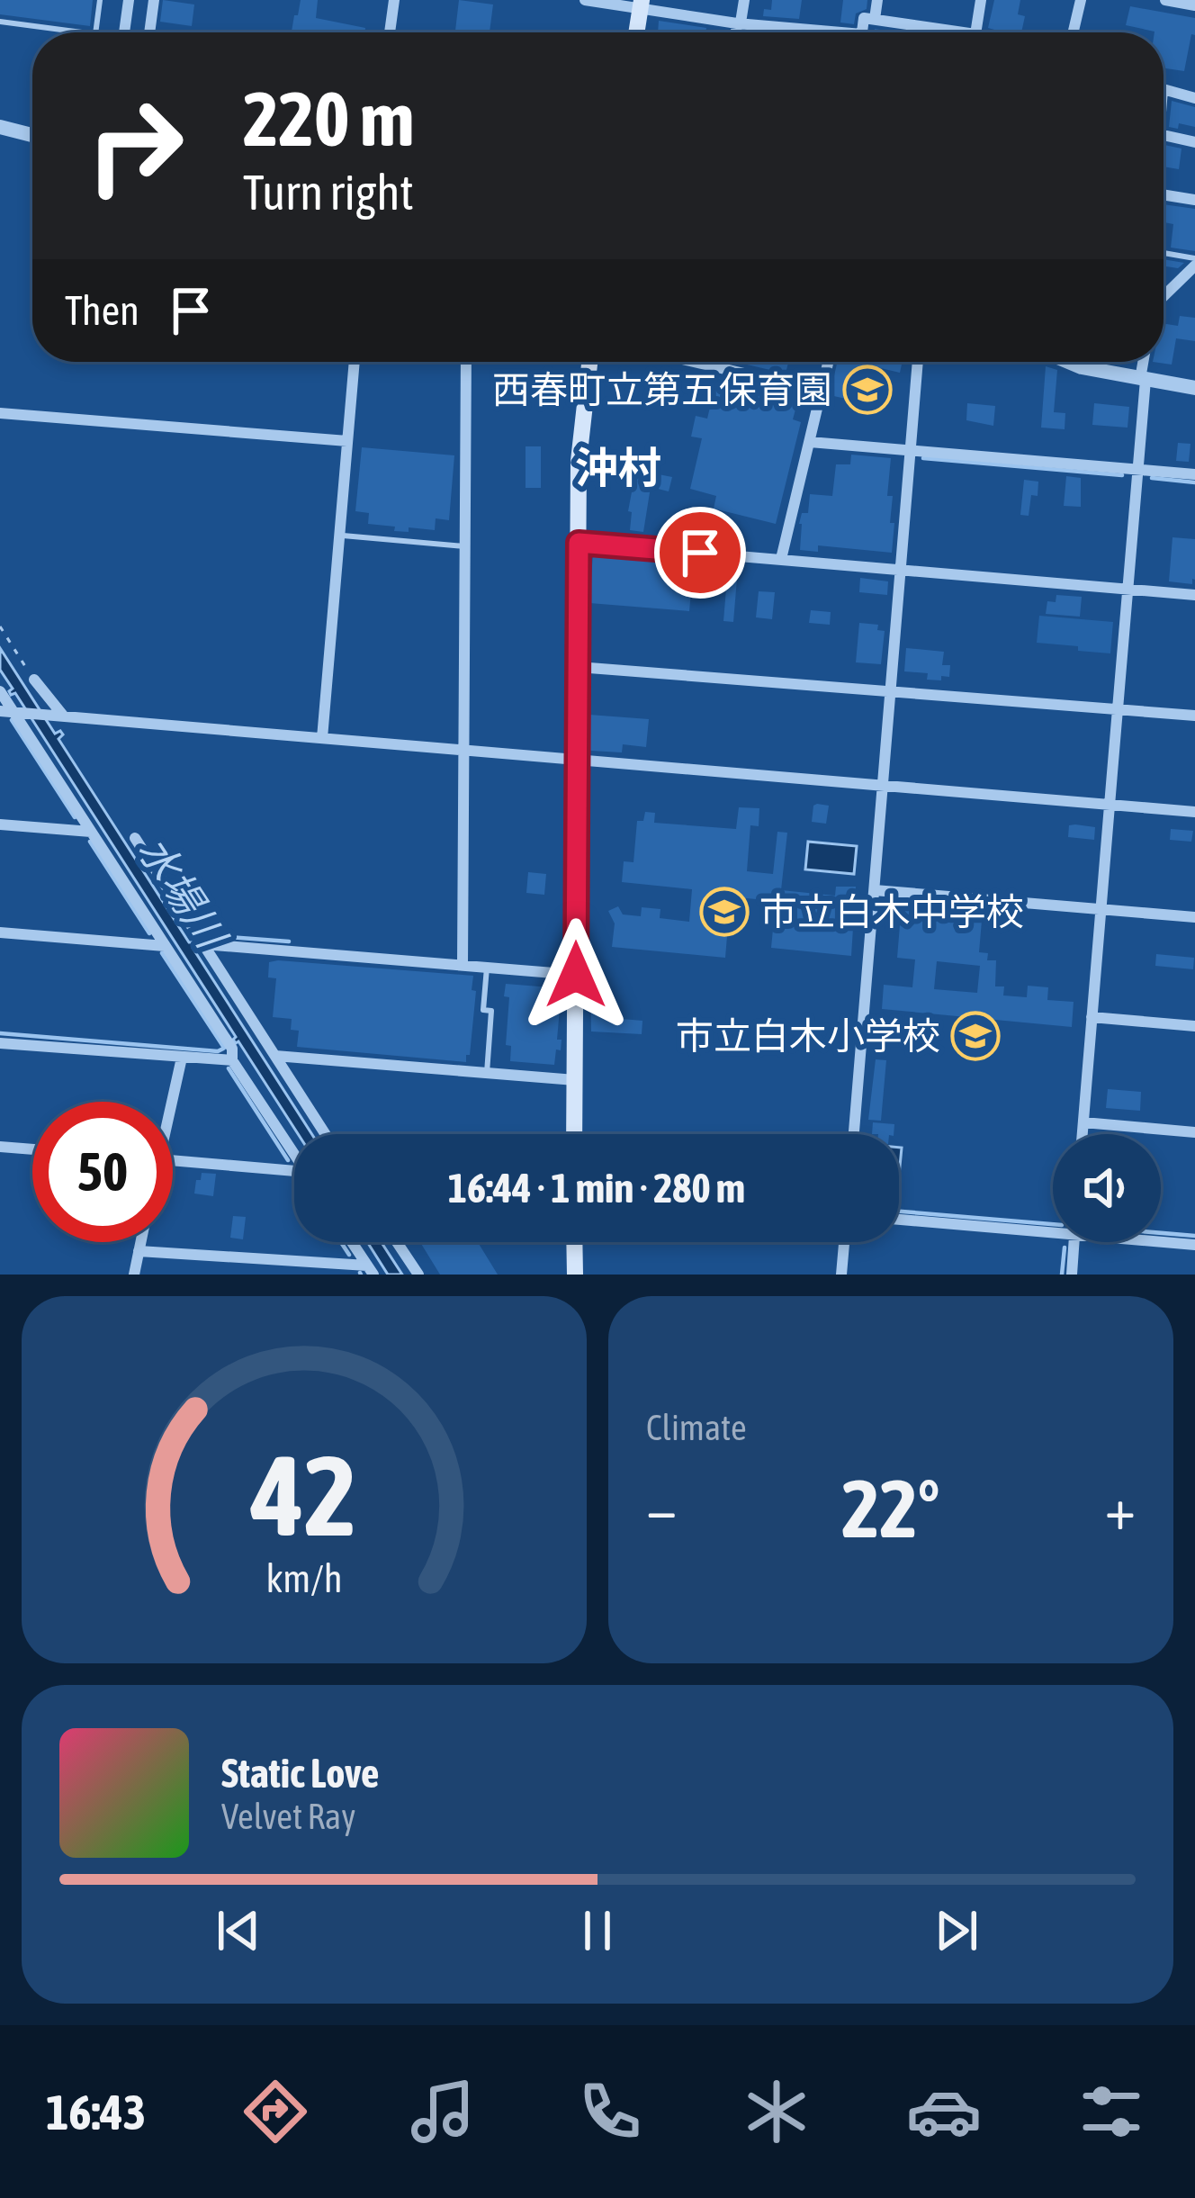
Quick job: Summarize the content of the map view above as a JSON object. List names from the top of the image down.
{
  "districts": ["沖村"],
  "water": ["水場川"],
  "places": {
    "school or university": ["西春町立第五保育園", "市立白木中学校", "市立白木小学校"]
  },
  "page": {
    "turn": ["220 m", "Turn right"],
    "then": "Then",
    "limit": "50",
    "trip": "16:44 · 1 min · 280 m",
    "tile": "Climate",
    "heat": ["−", "22°", "+"],
    "song": ["Static Love", "Velvet Ray"],
    "tabs": "16:43",
    "gauge": ["42", "km/h"]
  }
}
